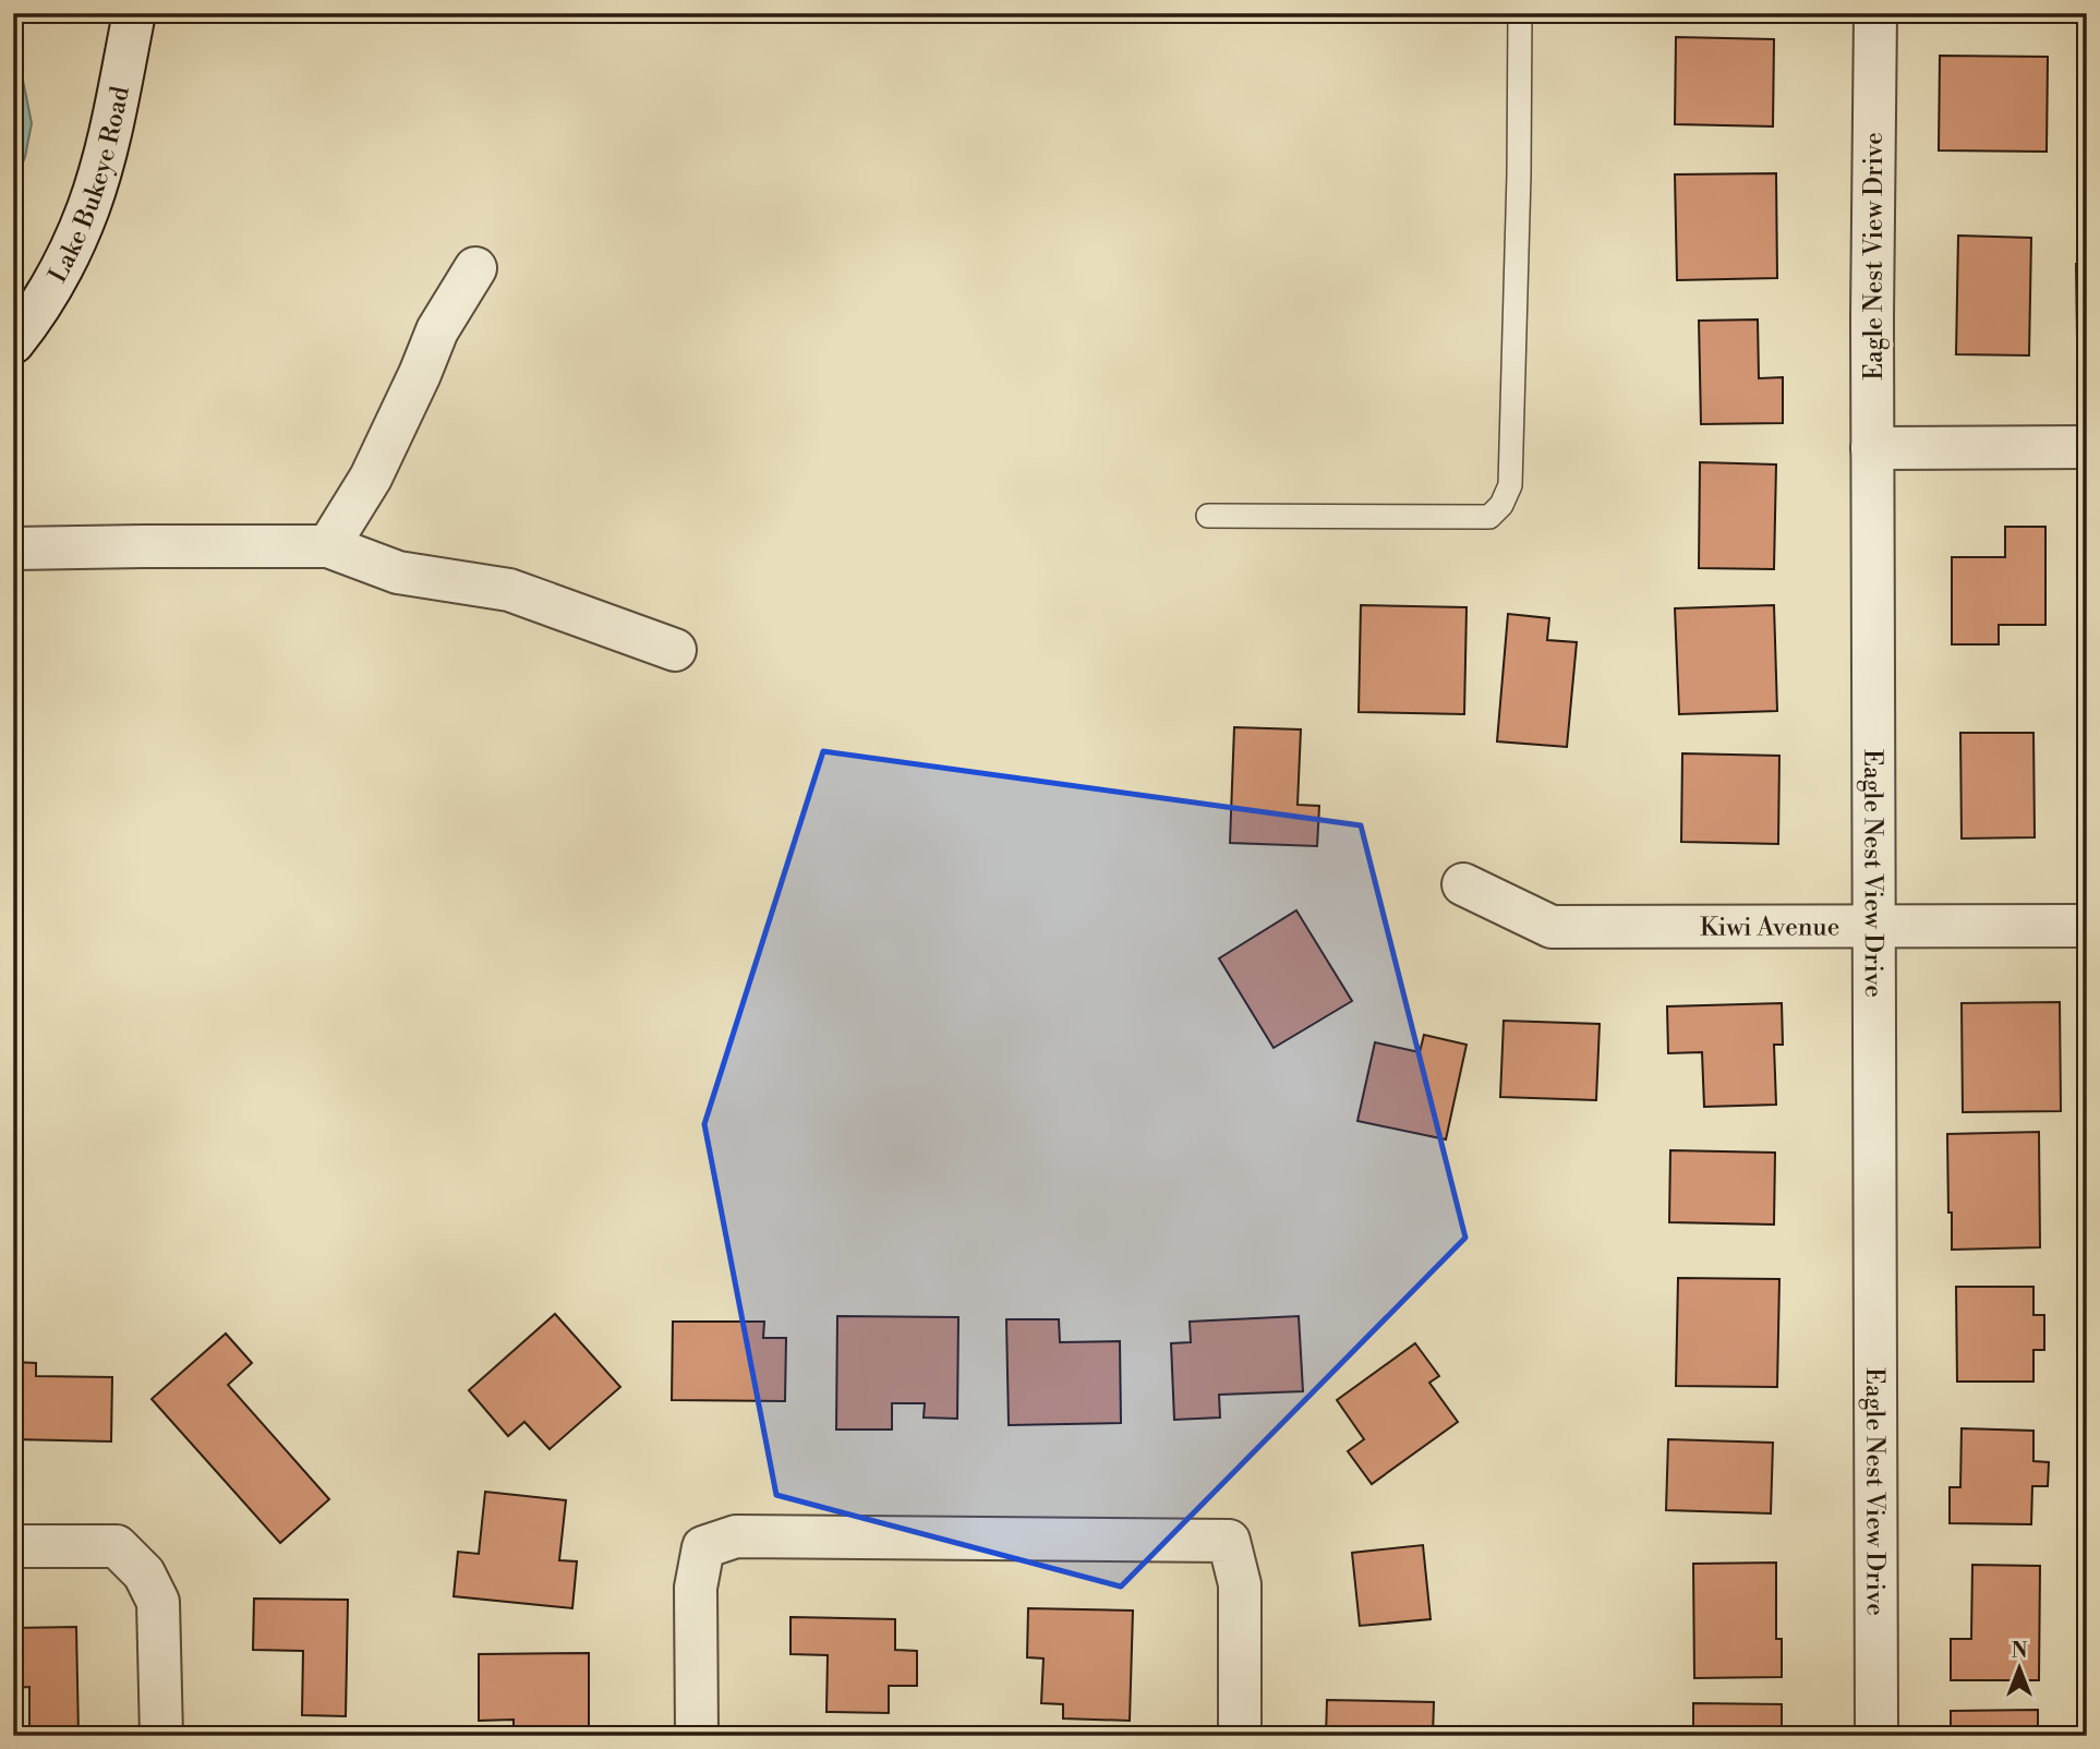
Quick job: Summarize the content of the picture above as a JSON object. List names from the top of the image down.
{
  "streets": {
    "street": ["Lake Bukeye Road", "Eagle Nest View Drive", "Kiwi Avenue"]
  },
  "crossings": [
    ["Eagle Nest View Drive", "Kiwi Avenue"]
  ],
  "north": "top"
}
